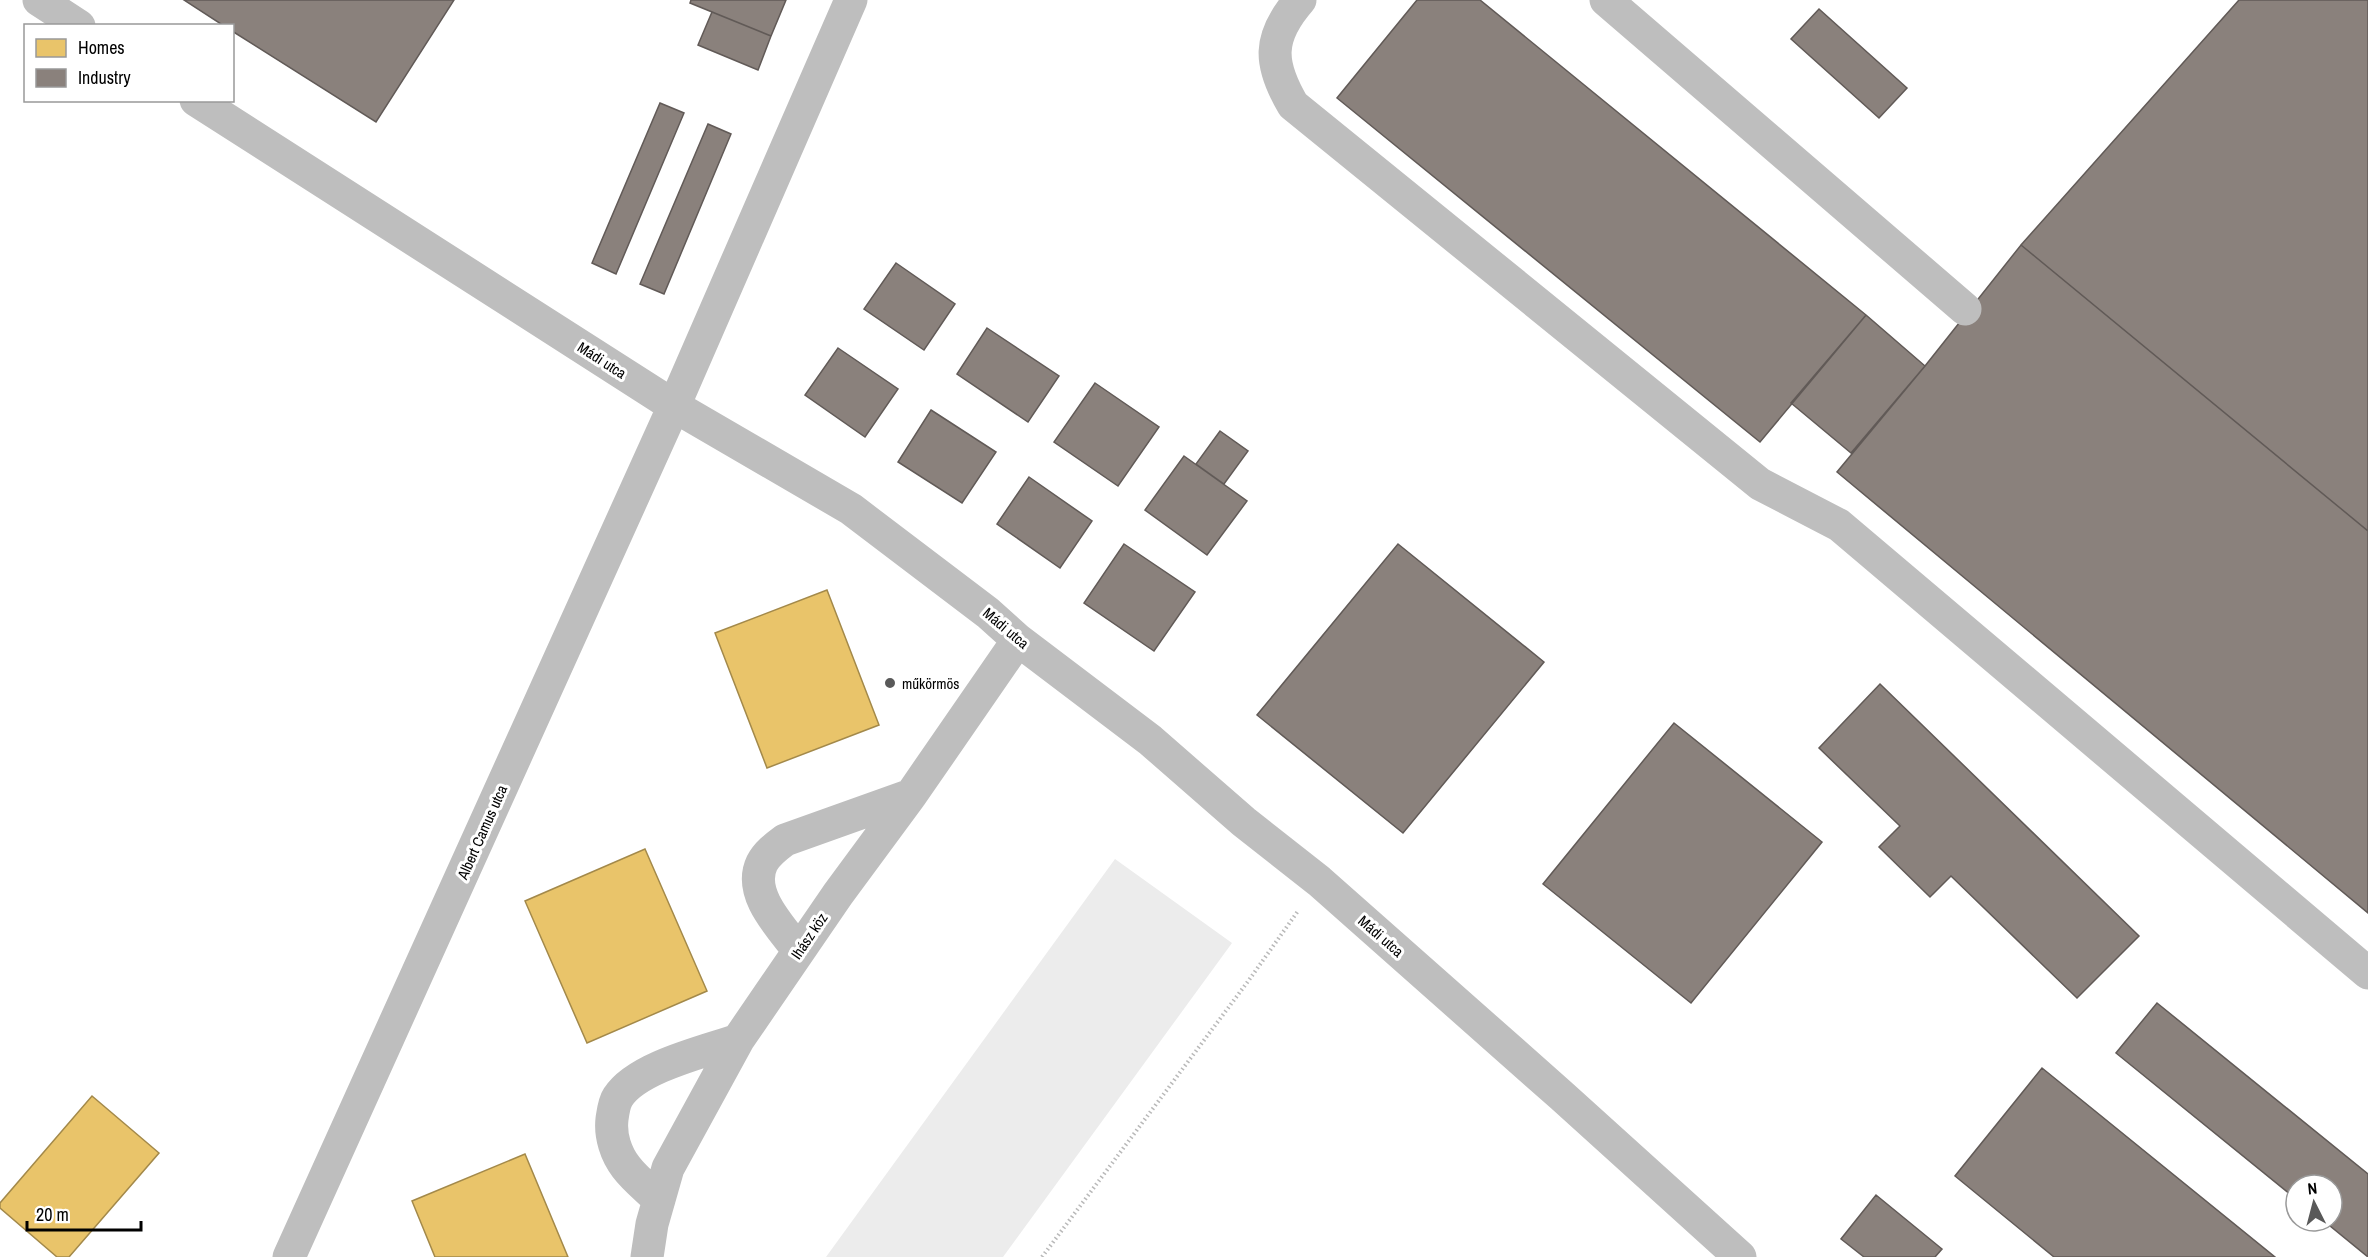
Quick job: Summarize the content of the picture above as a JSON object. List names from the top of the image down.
{
  "streets": {
    "street": ["Mádi utca", "Albert Camus utca", "Ihász köz"]
  },
  "crossings": [
    ["Mádi utca", "Albert Camus utca"],
    ["Mádi utca", "Ihász köz"]
  ],
  "places": ["műkörmös"],
  "legend": ["Homes", "Industry"],
  "scale_bar": "20 m",
  "north": "top"
}
